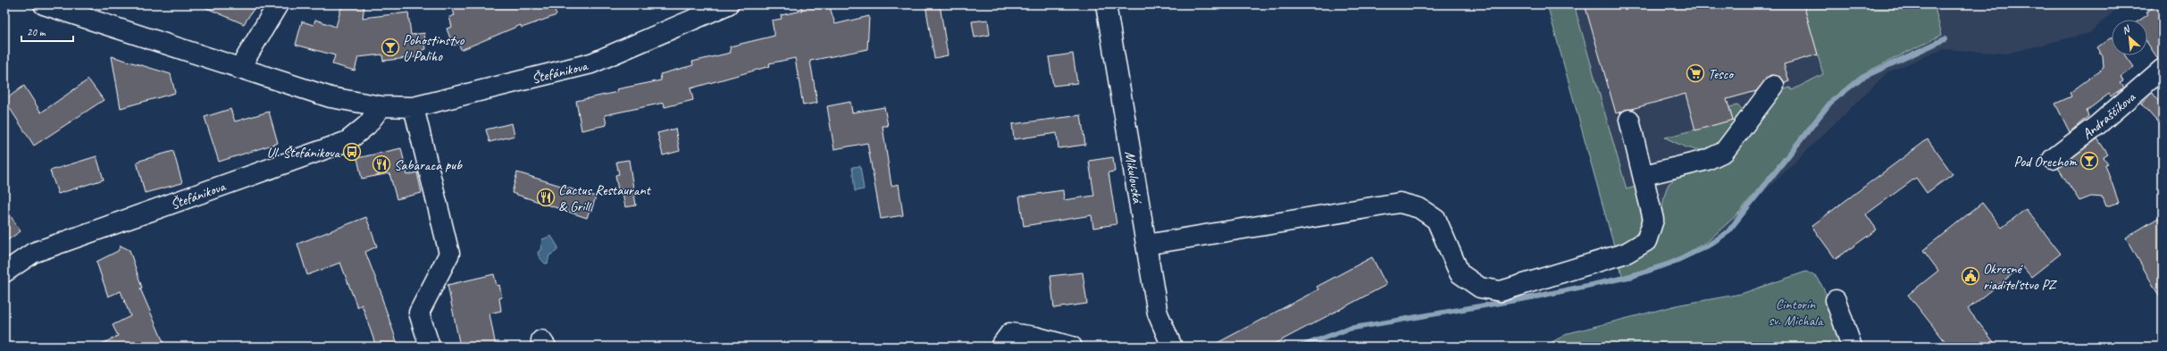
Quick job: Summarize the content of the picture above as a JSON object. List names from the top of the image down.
{
  "streets": {
    "street": ["Štefánikova", "Andraščíkova", "Mikulovská"]
  },
  "parks": ["Cintorín sv. Michala"],
  "places": {
    "bar": ["Pohostinstvo U Paliho", "Pod Orechom"],
    "supermarket": ["Tesco"],
    "bus stop": ["Ul. Štefánikova"],
    "restaurant": ["Sabaraca pub", "Cactus Restaurant & Grill"],
    "public building": ["Okresné riaditeľstvo PZ"]
  },
  "scale_bar": "20 m",
  "north": "top left"
}
